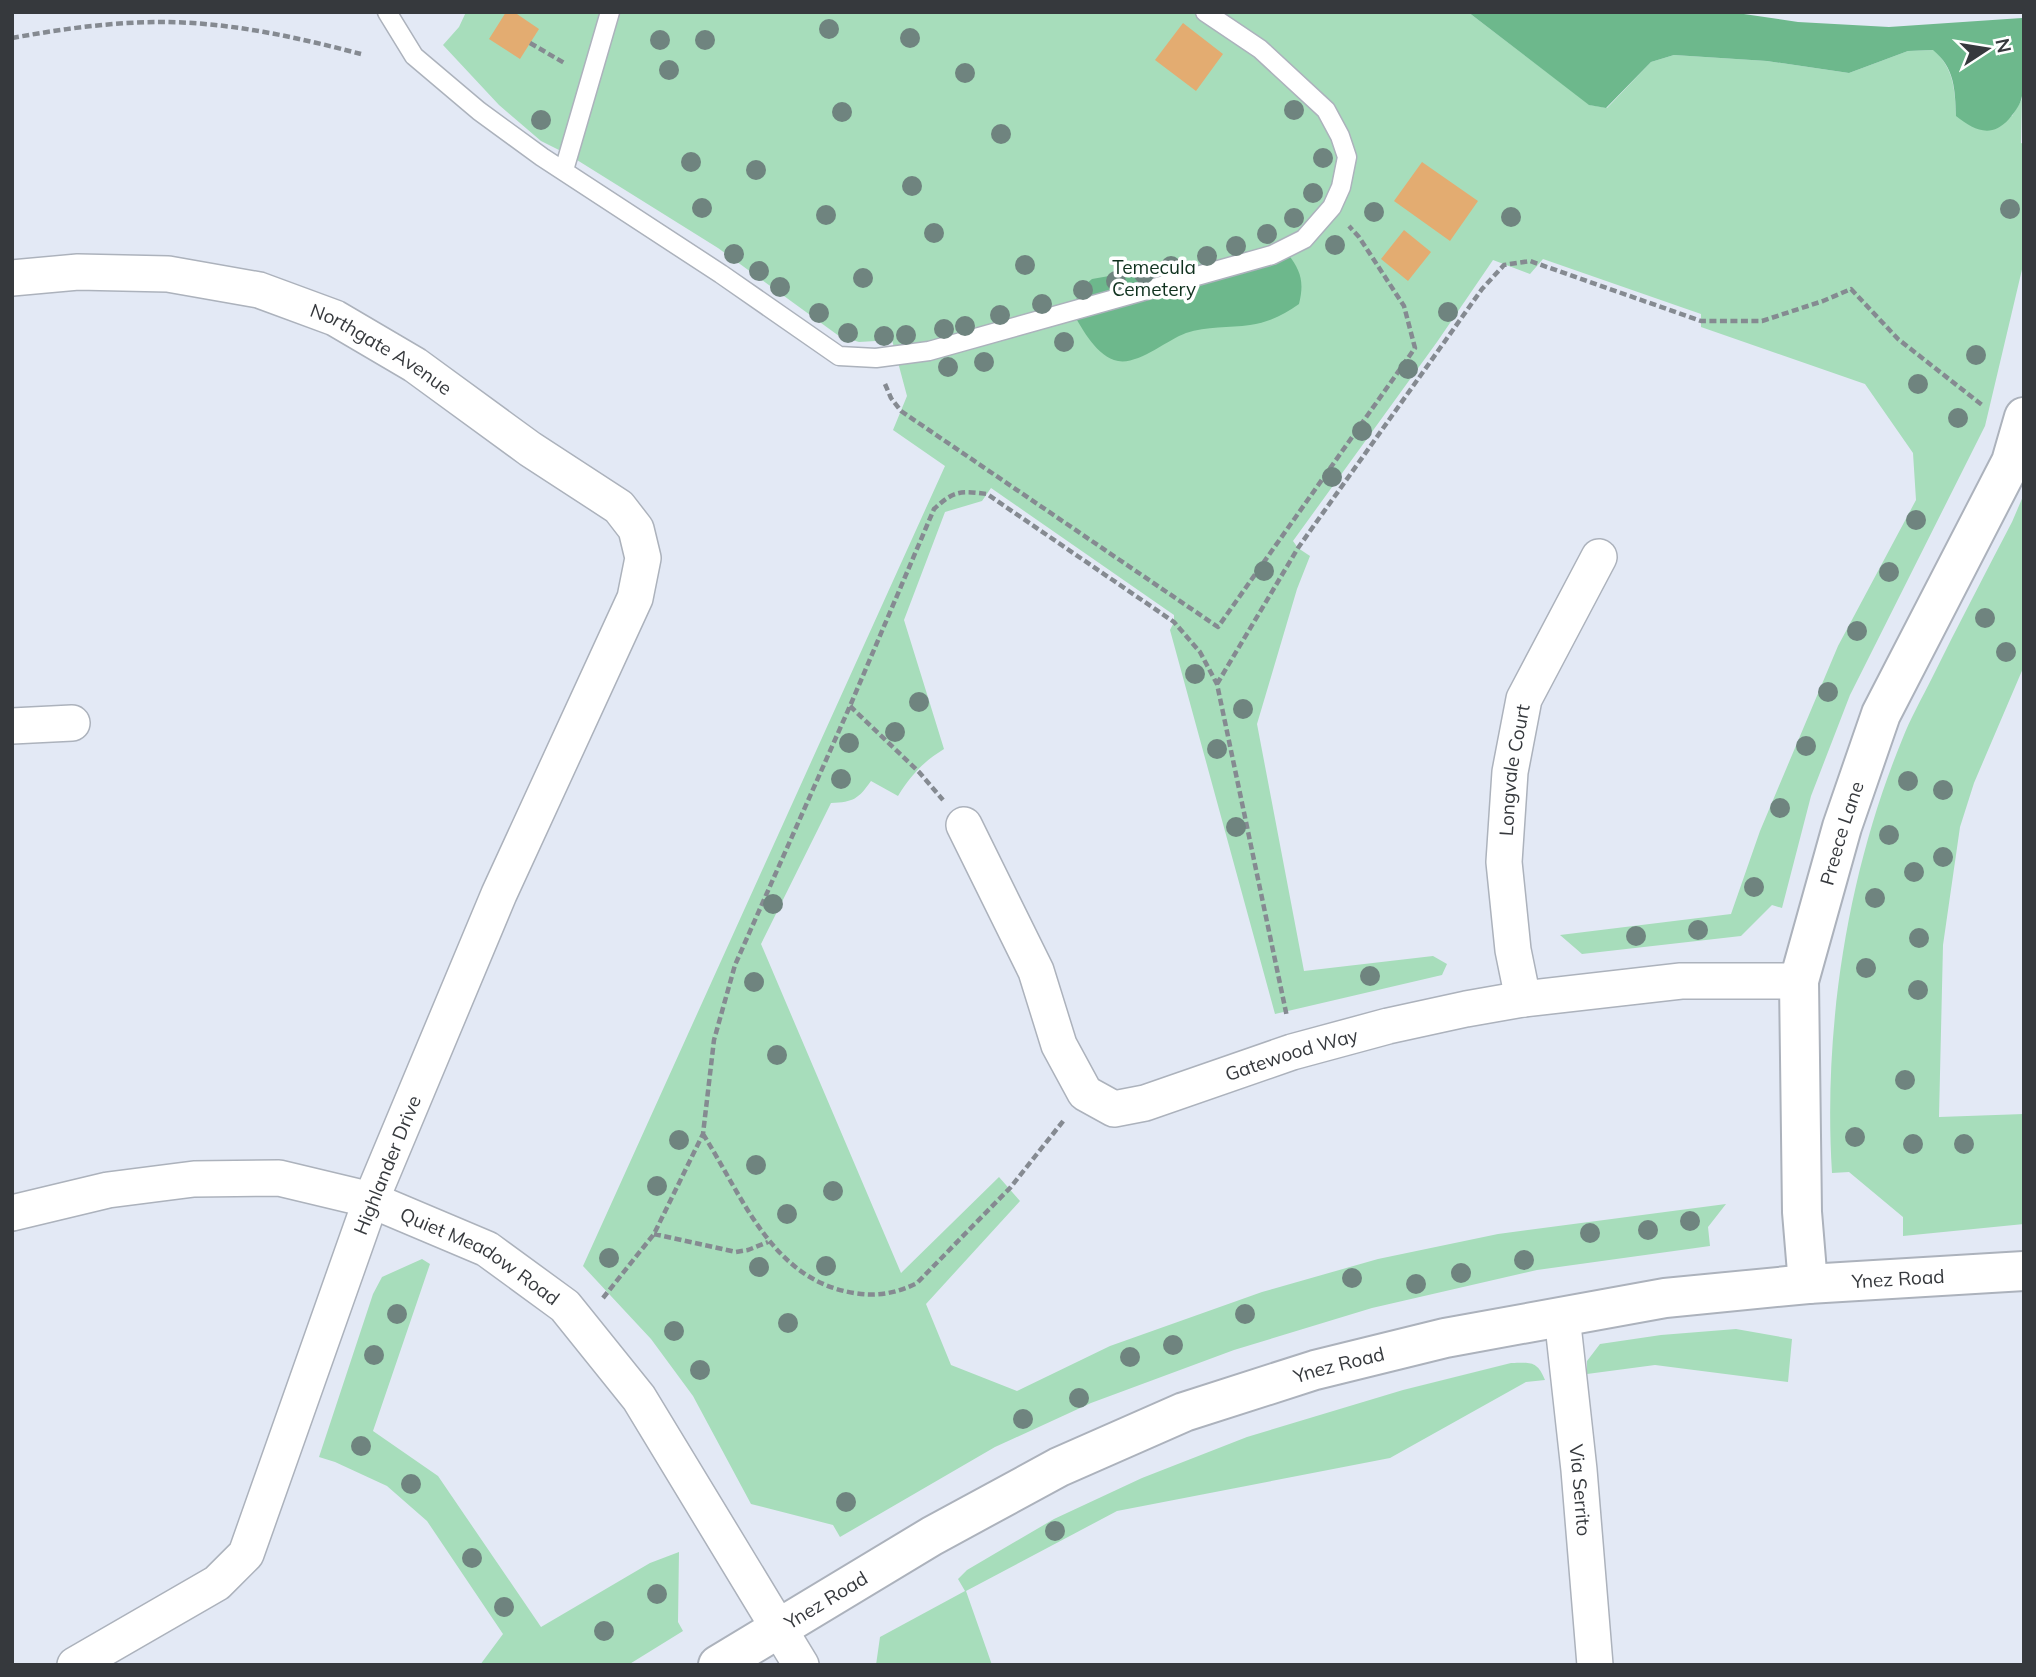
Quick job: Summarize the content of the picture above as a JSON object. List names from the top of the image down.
{
  "streets": {
    "main road": ["Preece Lane", "Ynez Road"],
    "street": [
      "Northgate Avenue",
      "Longvale Court",
      "Gatewood Way",
      "Highlander Drive",
      "Quiet Meadow Road",
      "Via Serrito"
    ]
  },
  "crossings": [
    ["Northgate Avenue", "Highlander Drive"],
    ["Longvale Court", "Gatewood Way"],
    ["Preece Lane", "Gatewood Way"],
    ["Preece Lane", "Ynez Road"],
    ["Highlander Drive", "Quiet Meadow Road"],
    ["Quiet Meadow Road", "Ynez Road"],
    ["Ynez Road", "Via Serrito"]
  ],
  "parks": ["Temecula Cemetery"],
  "north": "right"
}
